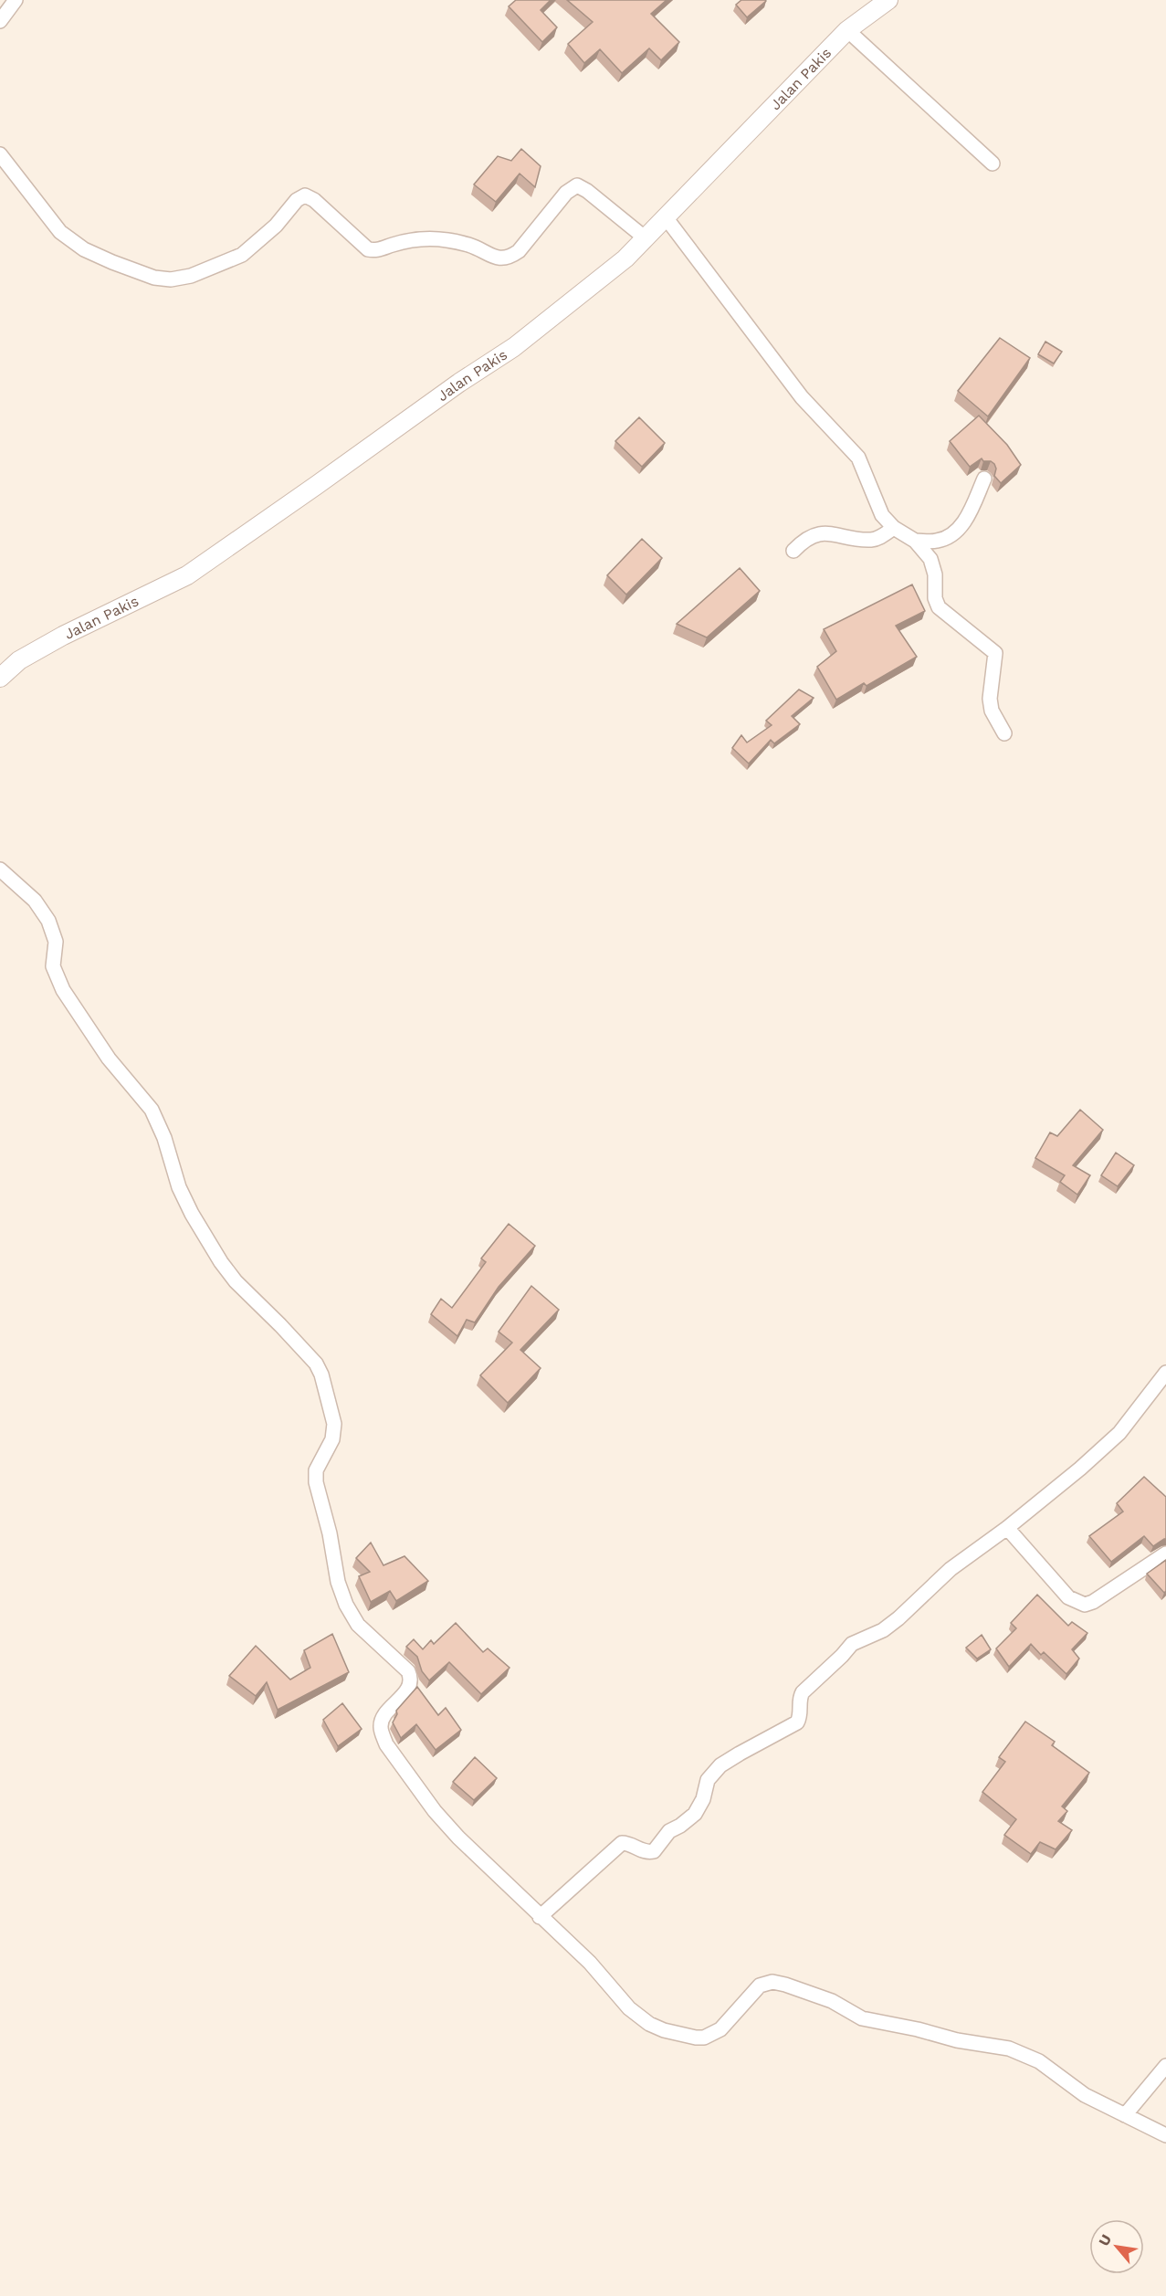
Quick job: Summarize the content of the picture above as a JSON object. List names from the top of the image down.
{
  "streets": {
    "street": ["Jalan Pakis"]
  },
  "north": "top left"
}
